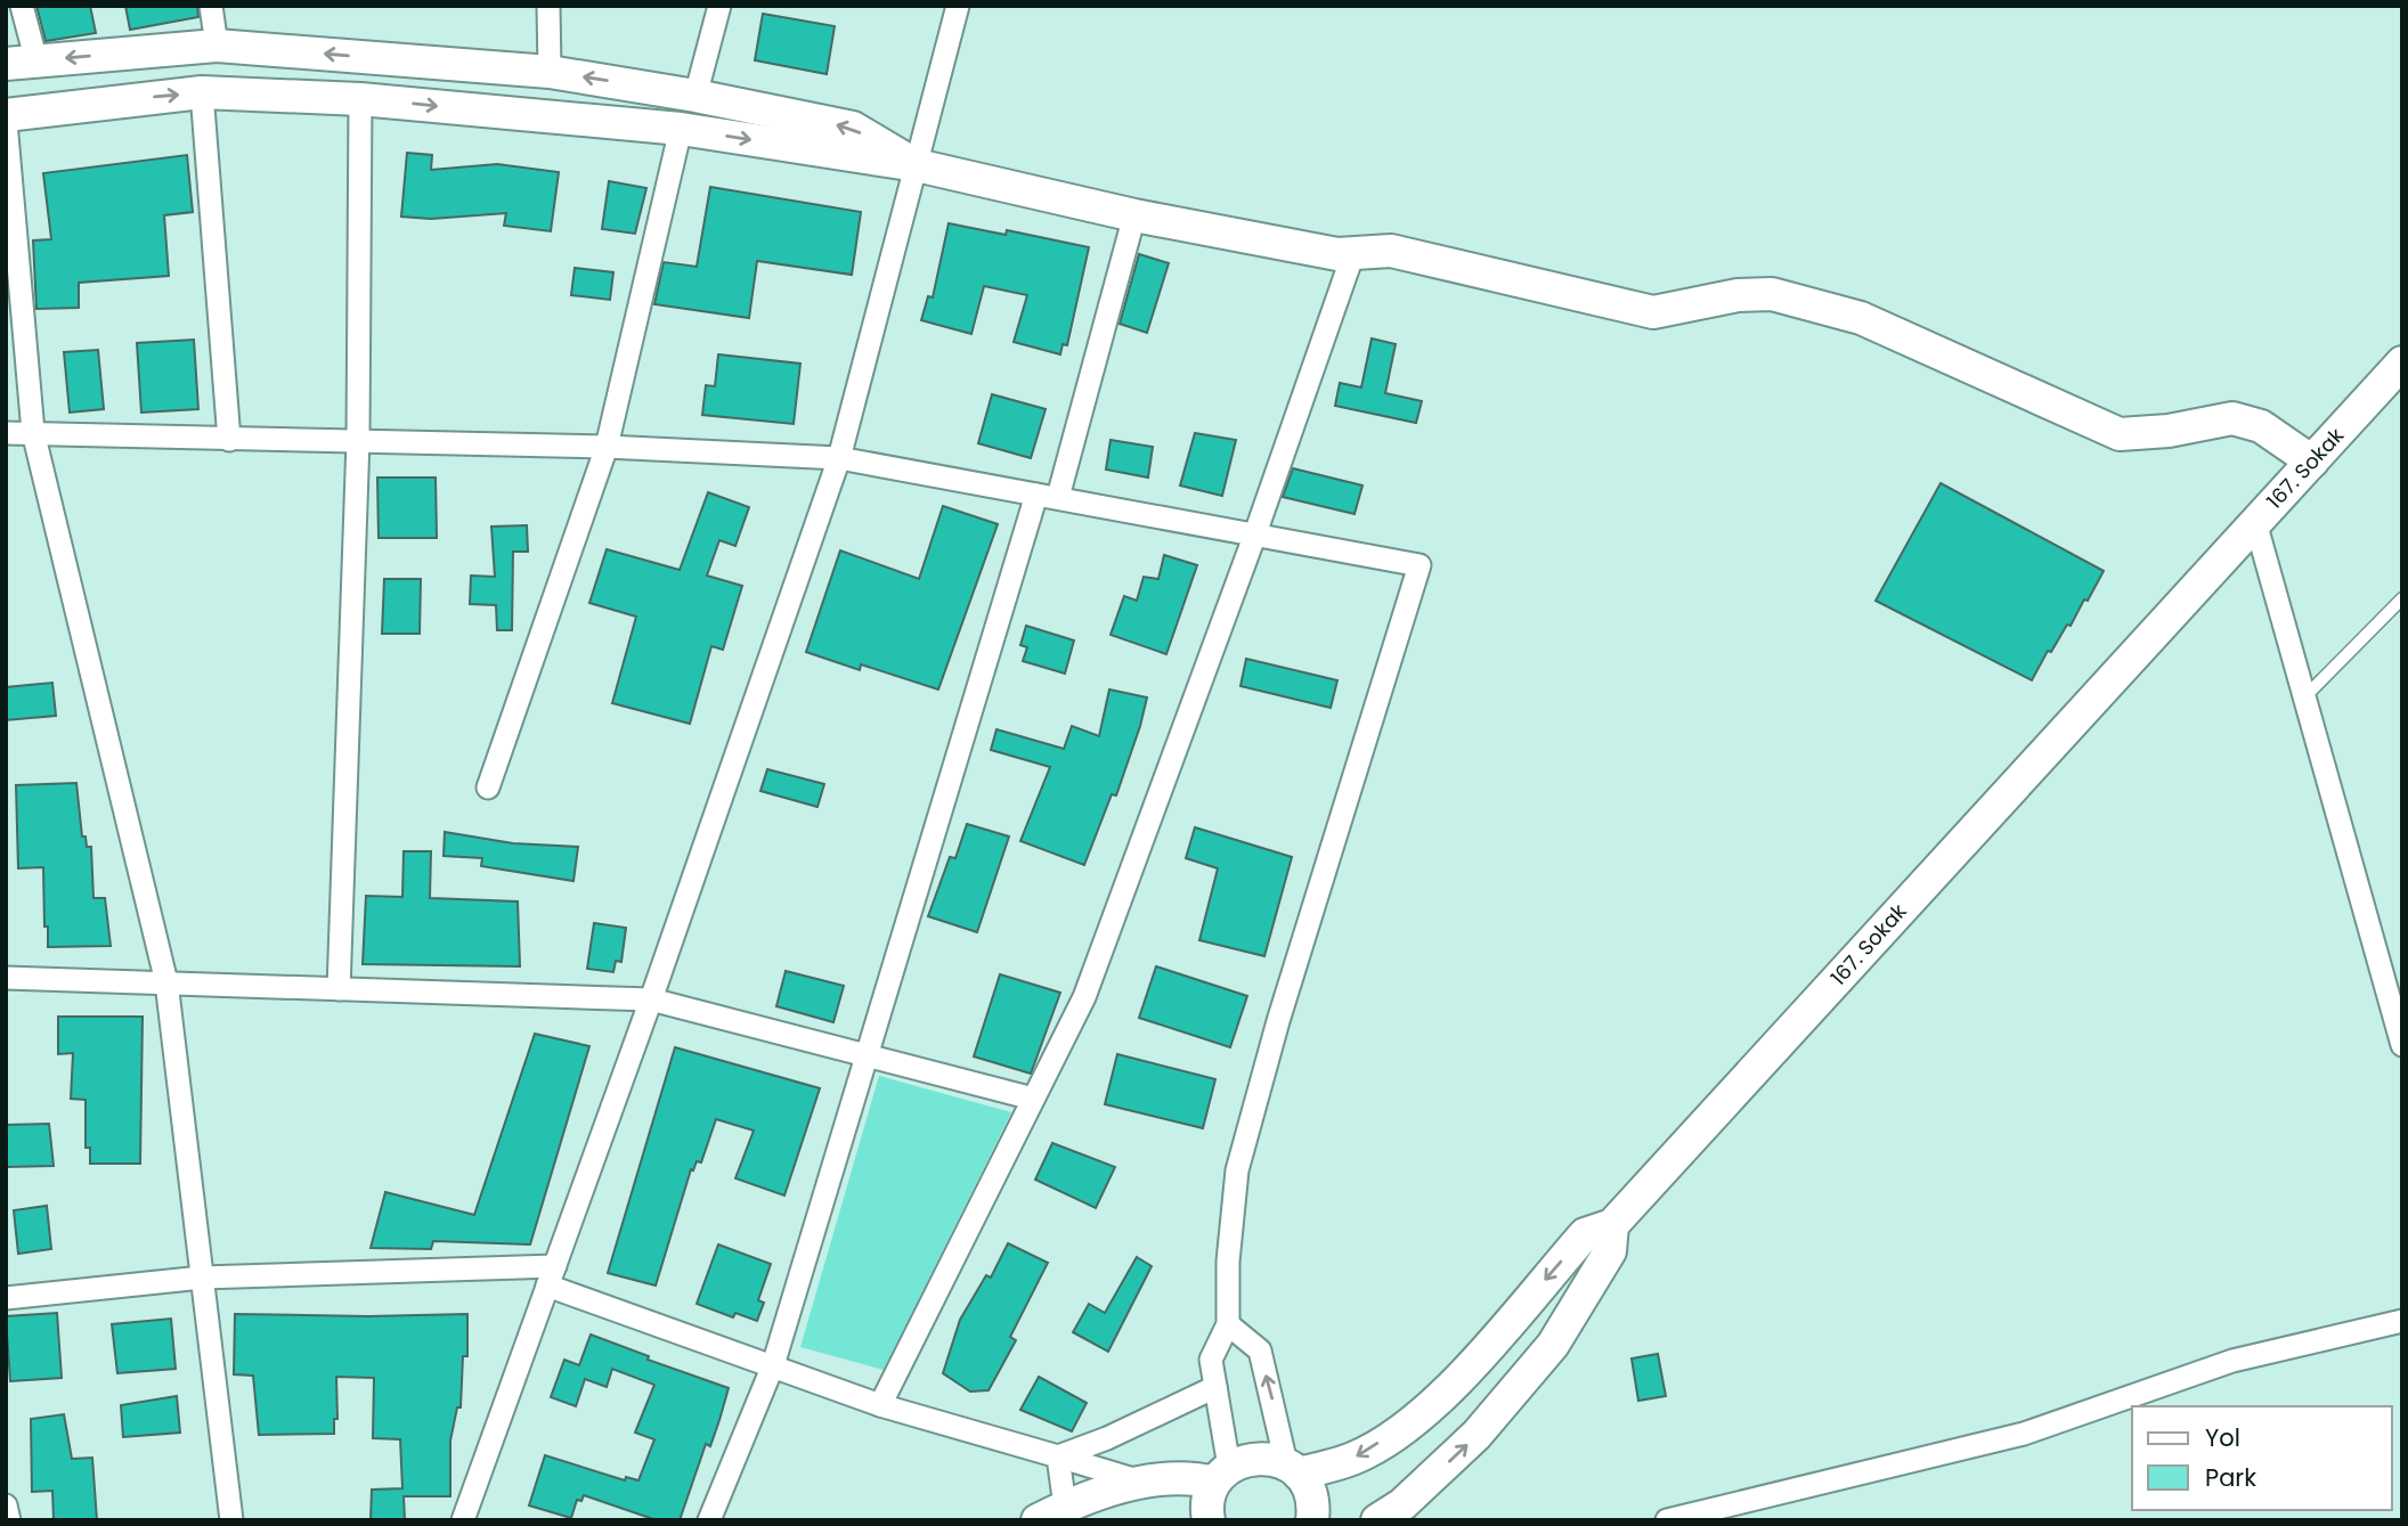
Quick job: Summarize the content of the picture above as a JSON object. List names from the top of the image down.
{
  "streets": {
    "street": ["167. Sokak"]
  },
  "legend": ["Yol", "Park"]
}
